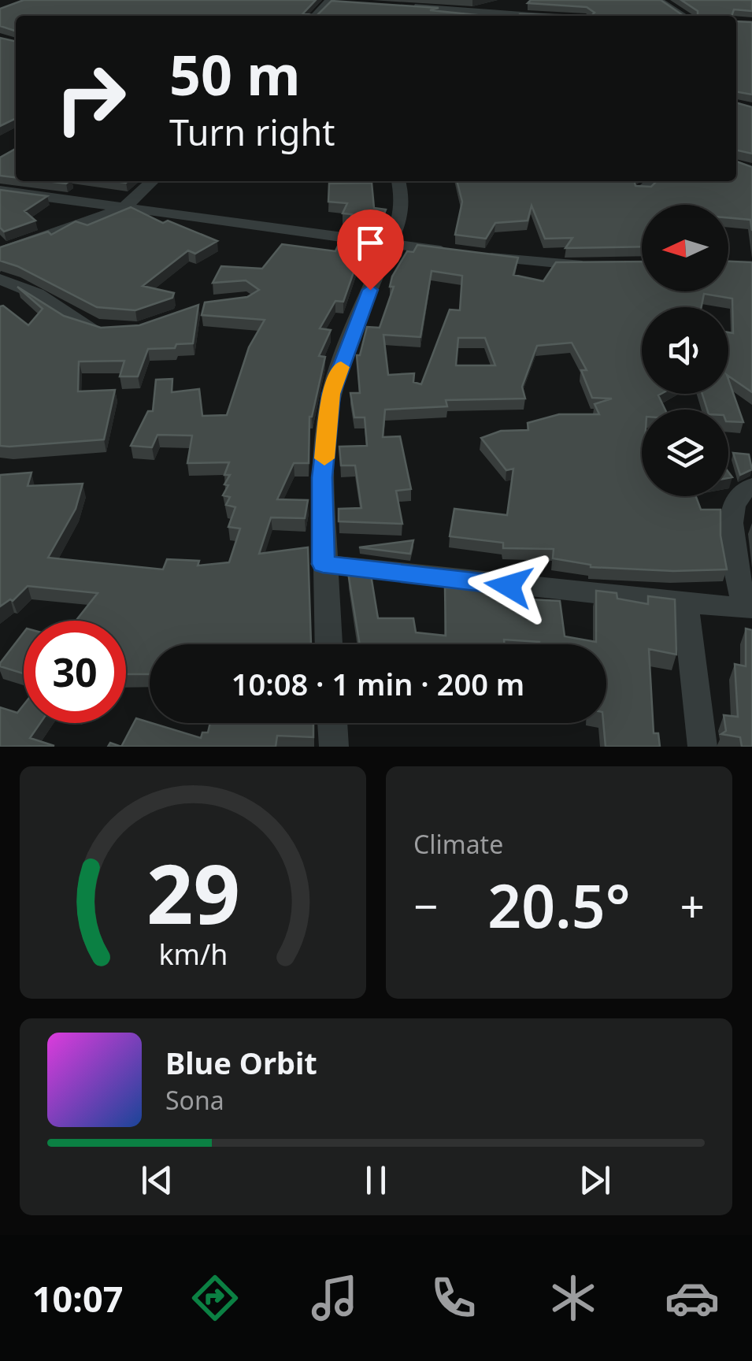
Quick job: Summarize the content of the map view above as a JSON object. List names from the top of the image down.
{
  "north": "left",
  "page": {
    "turn": ["50 m", "Turn right"],
    "limit": "30",
    "trip": "10:08 · 1 min · 200 m",
    "tile": "Climate",
    "heat": ["−", "20.5°", "+"],
    "song": ["Blue Orbit", "Sona"],
    "tabs": "10:07",
    "gauge": ["29", "km/h"]
  }
}
